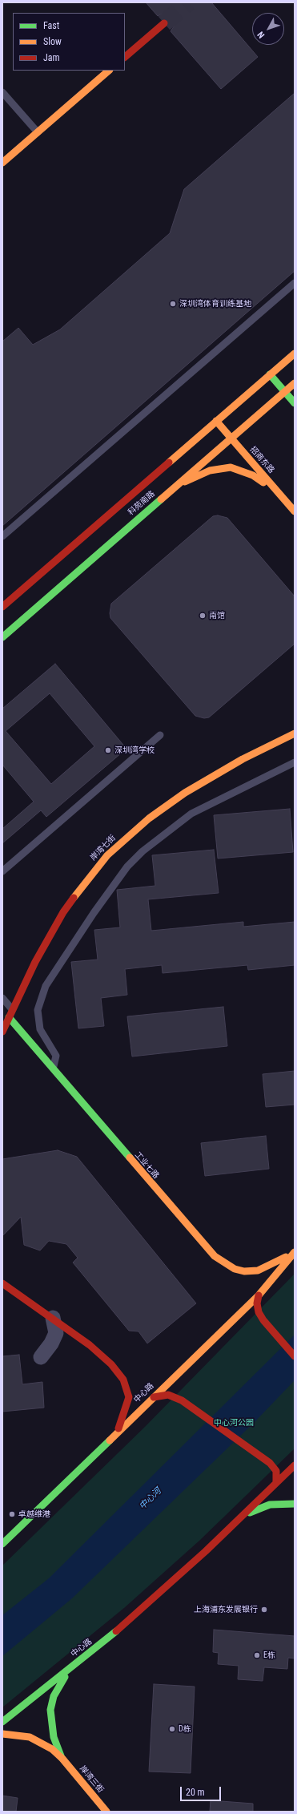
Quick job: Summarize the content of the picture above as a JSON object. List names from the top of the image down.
{
  "streets": {
    "main road": [
      "招商东路",
      "科苑南路",
      "岸湾七街",
      "工业七路",
      "中心路",
      "岸湾三街"
    ]
  },
  "crossings": [
    ["招商东路", "科苑南路"],
    ["岸湾七街", "工业七路"],
    ["工业七路", "中心路"]
  ],
  "water": ["中心河"],
  "parks": ["中心河公园"],
  "places": [
    "深圳湾体育训练基地",
    "南馆",
    "深圳湾学校",
    "卓越维港",
    "上海浦东发展银行",
    "E栋",
    "D栋"
  ],
  "legend": ["Fast", "Slow", "Jam"],
  "scale_bar": "20 m",
  "north": "bottom left"
}
